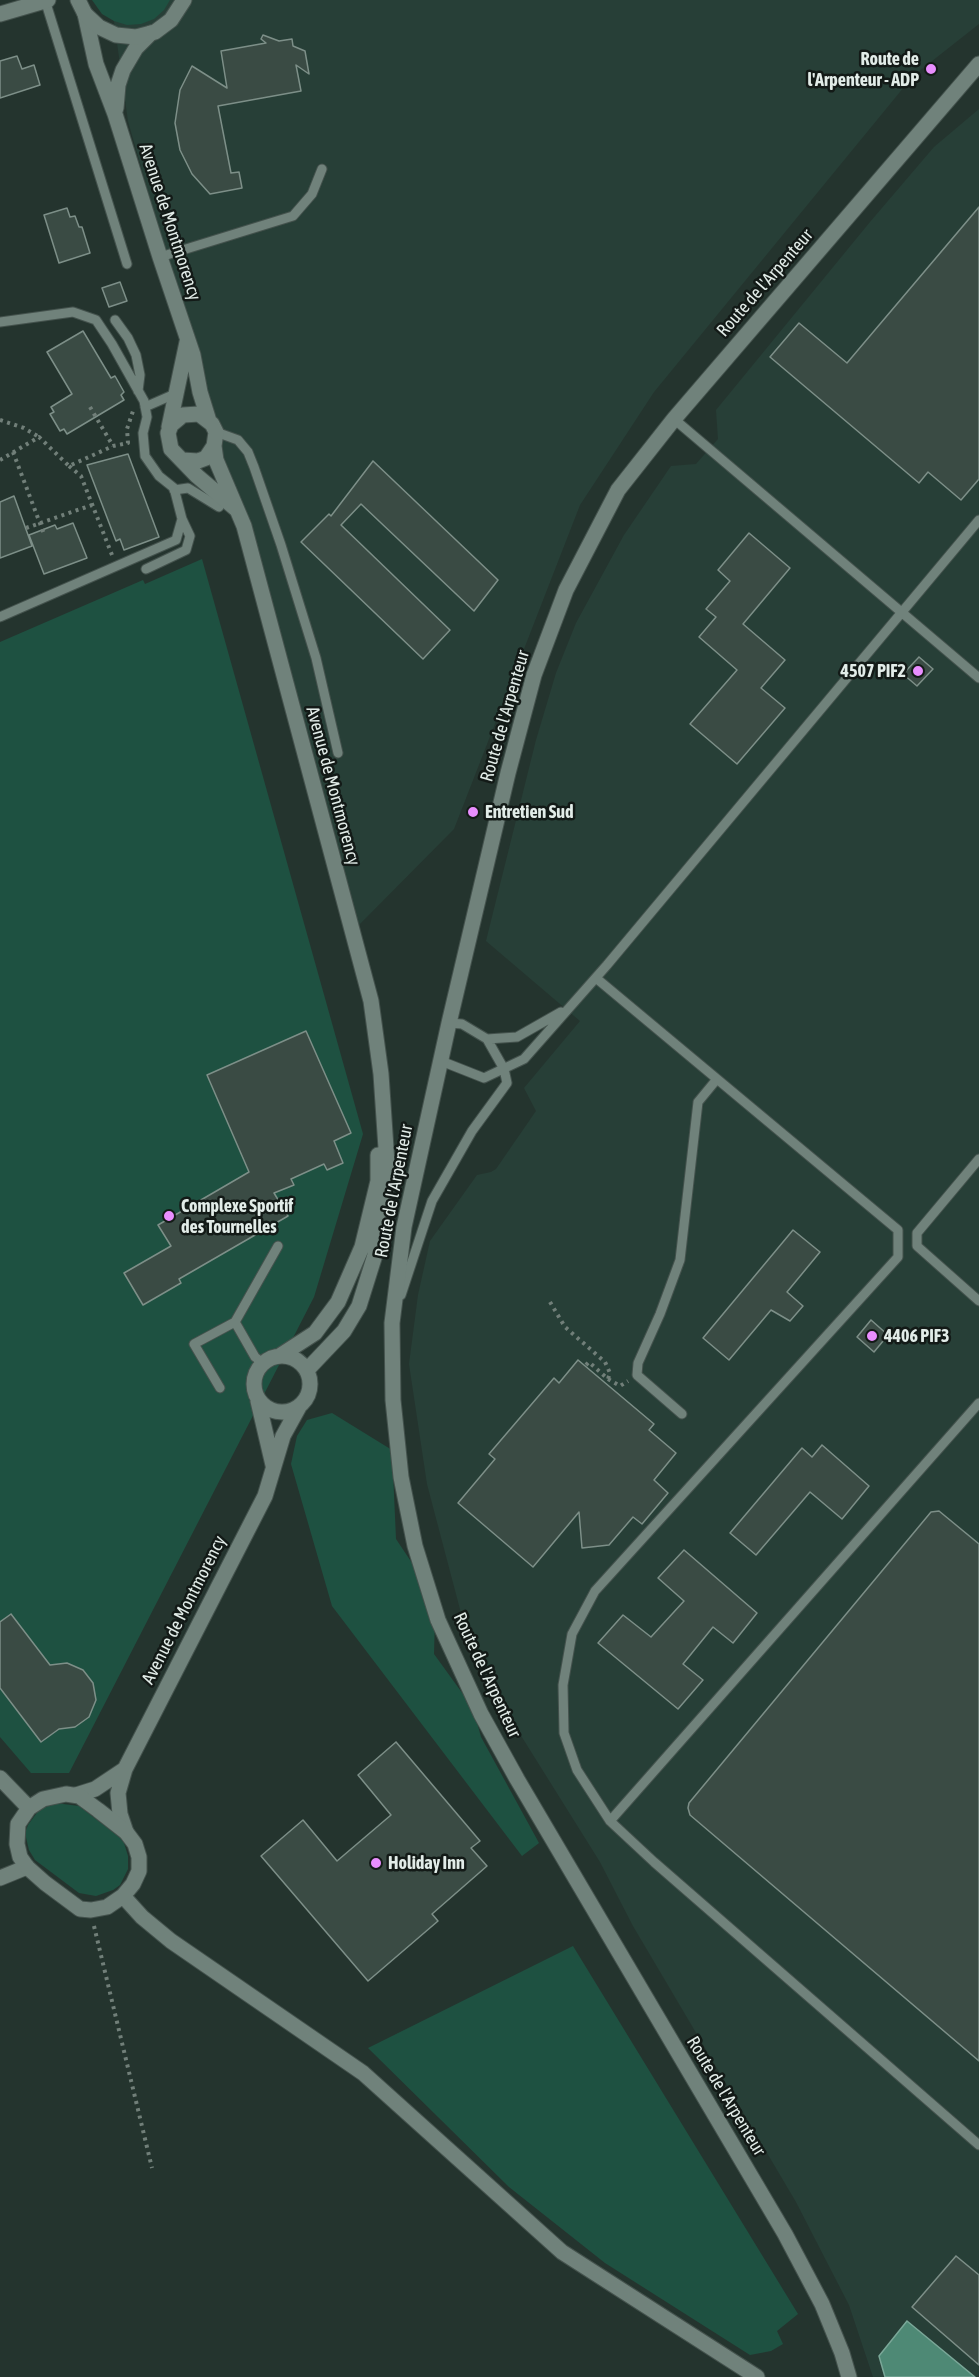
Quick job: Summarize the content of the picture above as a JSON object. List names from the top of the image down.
{
  "streets": {
    "street": ["Avenue de Montmorency", "Route de l'Arpenteur"]
  },
  "places": [
    "Route de l'Arpenteur - ADP",
    "4507 PIF2",
    "Entretien Sud",
    "Complexe Sportif des Tournelles",
    "4406 PIF3",
    "Holiday Inn"
  ]
}
